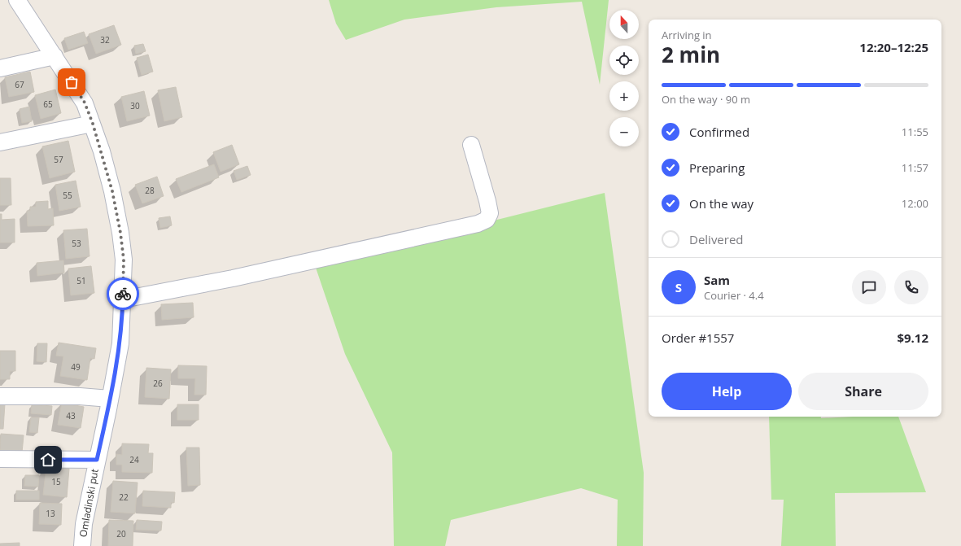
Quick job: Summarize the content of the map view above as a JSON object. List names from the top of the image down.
{
  "streets": {
    "street": ["Omladinski put"]
  },
  "house_numbers": [
    "32",
    "67",
    "65",
    "30",
    "57",
    "28",
    "55",
    "53",
    "51",
    "49",
    "26",
    "43",
    "24",
    "15",
    "22",
    "13",
    "20"
  ],
  "north": "top",
  "page": {
    "map_buttons": ["+", "−"],
    "heading": ["2 min", "Arriving in", "12:20–12:25"],
    "panel": [
      "Sam",
      "Courier · 4.4",
      "Order #1557",
      "$9.12"
    ],
    "bar": "On the way · 90 m",
    "list": [
      ["Confirmed", "11:55"],
      ["Preparing", "11:57"],
      ["On the way", "12:00"],
      "Delivered"
    ],
    "round": "S",
    "buttons": ["Help", "Share"]
  }
}
